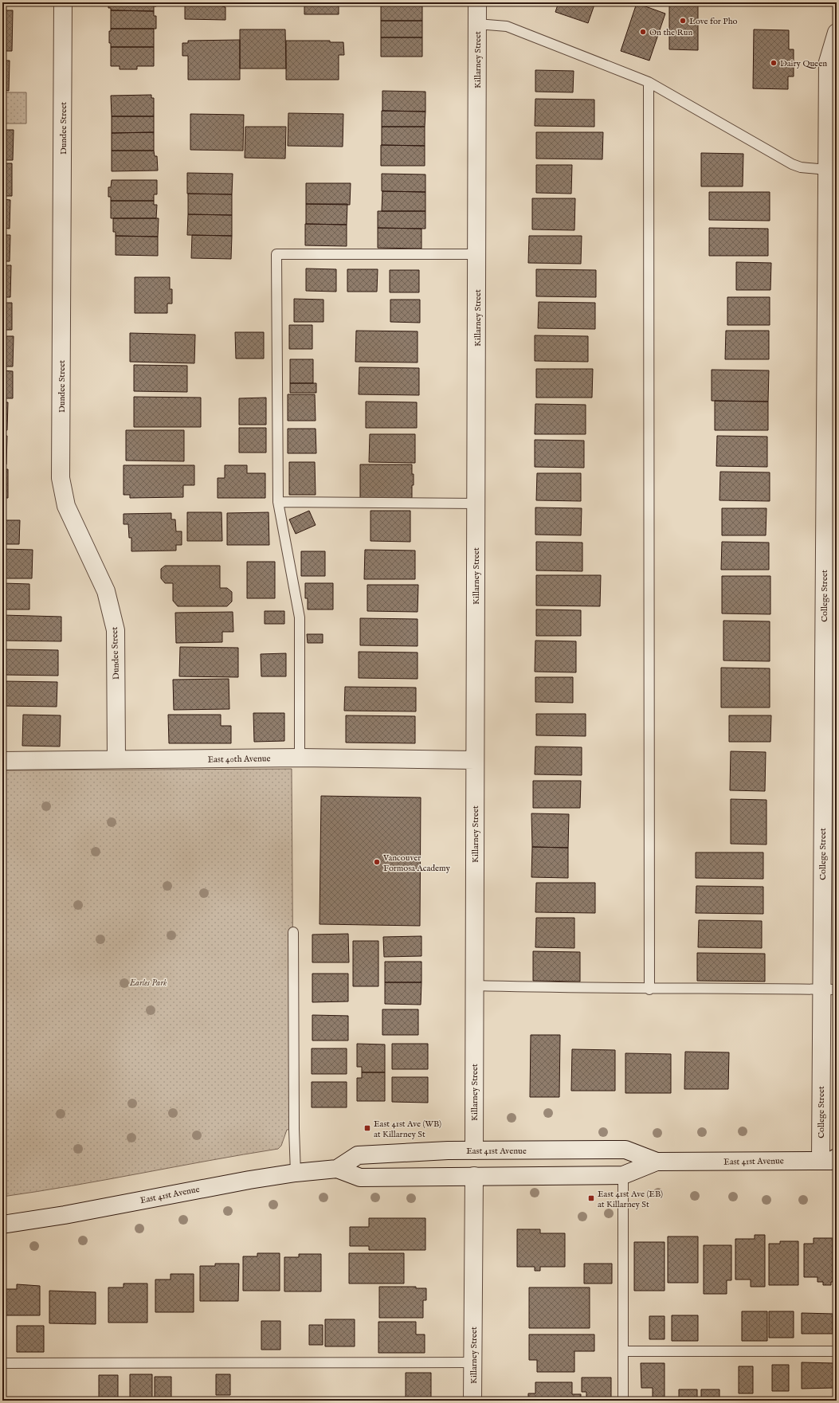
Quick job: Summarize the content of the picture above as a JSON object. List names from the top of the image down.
{
  "streets": {
    "street": [
      "Killarney Street",
      "Dundee Street",
      "College Street",
      "East 40th Avenue",
      "East 41st Avenue"
    ]
  },
  "crossings": [
    ["Killarney Street", "East 40th Avenue"],
    ["Killarney Street", "East 41st Avenue"],
    ["Dundee Street", "East 40th Avenue"],
    ["College Street", "East 41st Avenue"]
  ],
  "parks": ["Earles Park"],
  "places": {
    "other": [
      "Love for Pho",
      "On the Run",
      "Dairy Queen",
      "Vancouver Formosa Academy"
    ],
    "transit": ["East 41st Ave (WB) at Killarney St", "East 41st Ave (EB) at Killarney St"]
  }
}
